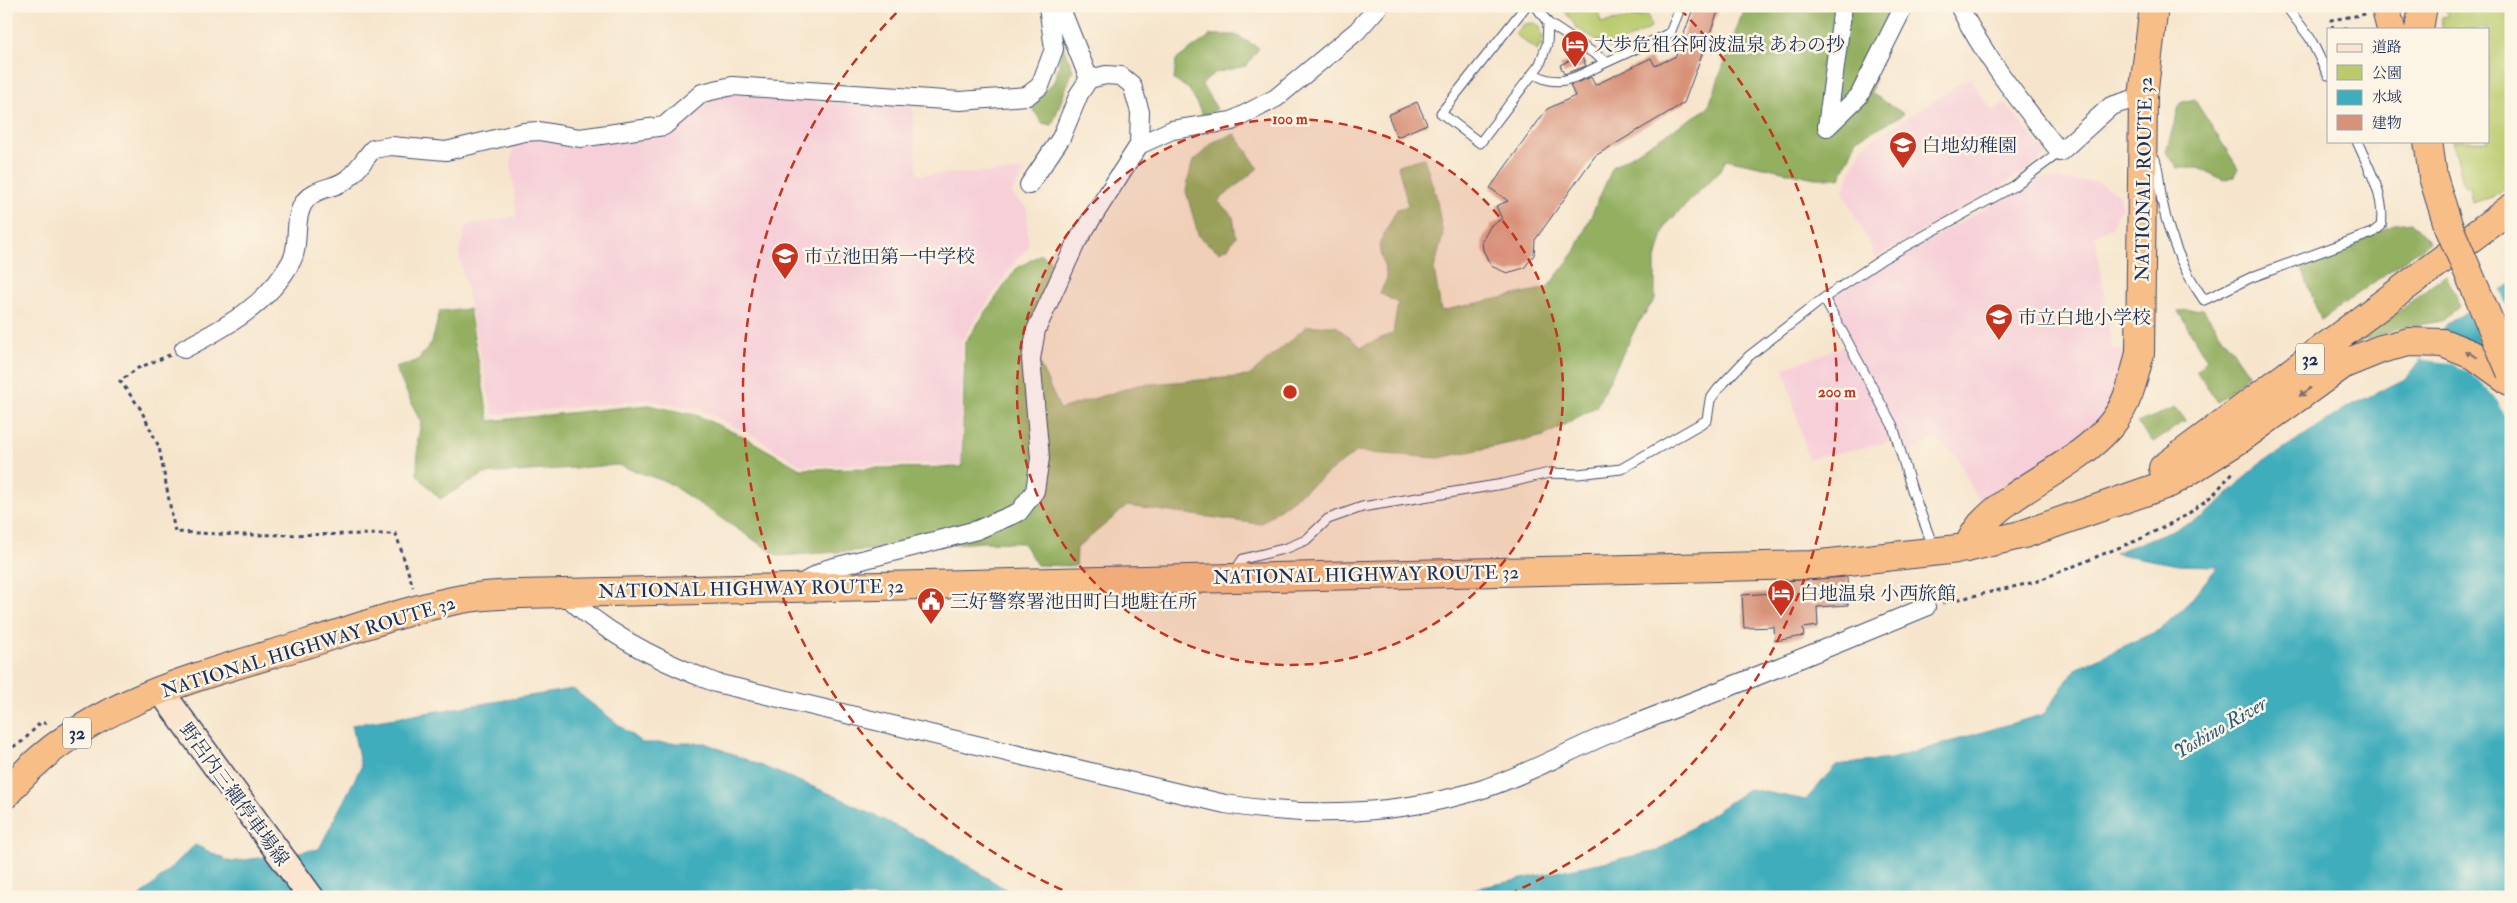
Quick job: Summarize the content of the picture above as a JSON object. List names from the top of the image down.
{
  "streets": {
    "highway": ["NATIONAL ROUTE 32", "32", "NATIONAL HIGHWAY ROUTE 32"],
    "main road": ["野呂内三縄停車場線"]
  },
  "crossings": [
    ["NATIONAL ROUTE 32", "NATIONAL HIGHWAY ROUTE 32"],
    ["NATIONAL HIGHWAY ROUTE 32", "野呂内三縄停車場線"]
  ],
  "water": ["Yoshino River"],
  "places": {
    "hotel": ["大歩危祖谷阿波温泉 あわの抄", "白地温泉 小西旅館"],
    "school or university": ["白地幼稚園", "市立池田第一中学校", "市立白地小学校"],
    "public building": ["三好警察署池田町白地駐在所"]
  },
  "legend": [
    "道路",
    "公園",
    "水域",
    "建物"
  ],
  "rings": ["100 m", "200 m"]
}
